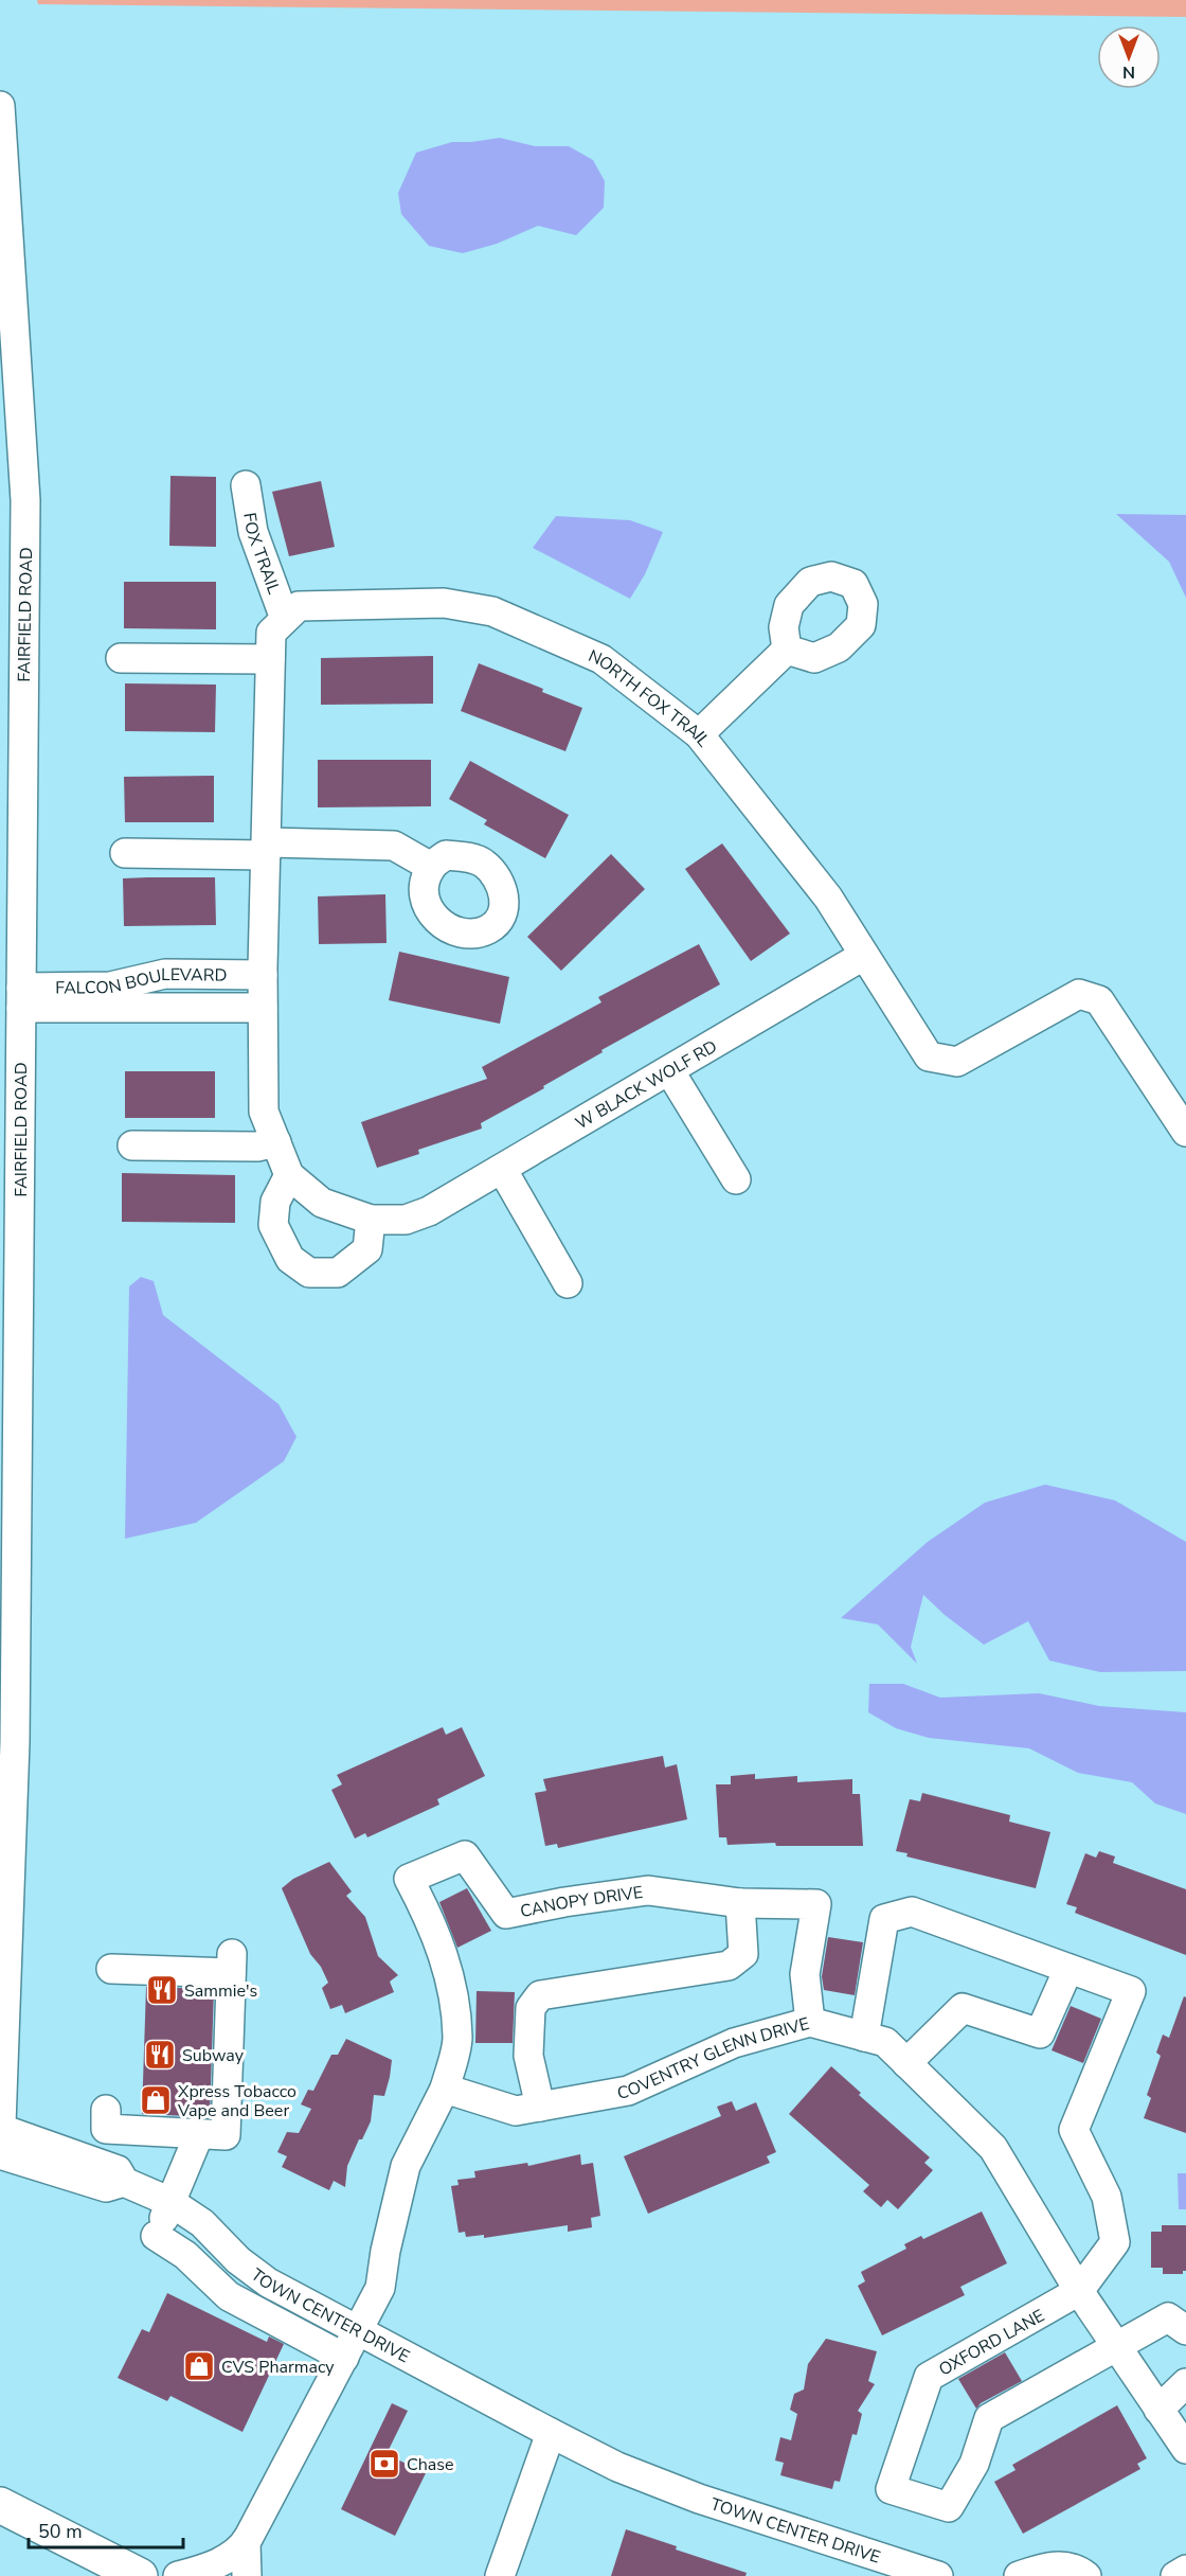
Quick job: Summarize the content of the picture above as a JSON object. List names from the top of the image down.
{
  "streets": {
    "street": [
      "FOX TRAIL",
      "FAIRFIELD ROAD",
      "NORTH FOX TRAIL",
      "FALCON BOULEVARD",
      "W BLACK WOLF RD",
      "CANOPY DRIVE",
      "COVENTRY GLENN DRIVE",
      "TOWN CENTER DRIVE",
      "OXFORD LANE"
    ]
  },
  "crossings": [
    ["FOX TRAIL", "NORTH FOX TRAIL"],
    ["FAIRFIELD ROAD", "FALCON BOULEVARD"],
    ["FAIRFIELD ROAD", "TOWN CENTER DRIVE"],
    ["NORTH FOX TRAIL", "W BLACK WOLF RD"],
    ["CANOPY DRIVE", "COVENTRY GLENN DRIVE"],
    ["COVENTRY GLENN DRIVE", "OXFORD LANE"]
  ],
  "places": {
    "restaurant": ["Sammie's", "Subway"],
    "shop": ["Xpress Tobacco Vape and Beer", "CVS Pharmacy"],
    "bank": ["Chase"]
  },
  "scale_bar": "50 m",
  "north": "bottom"
}
